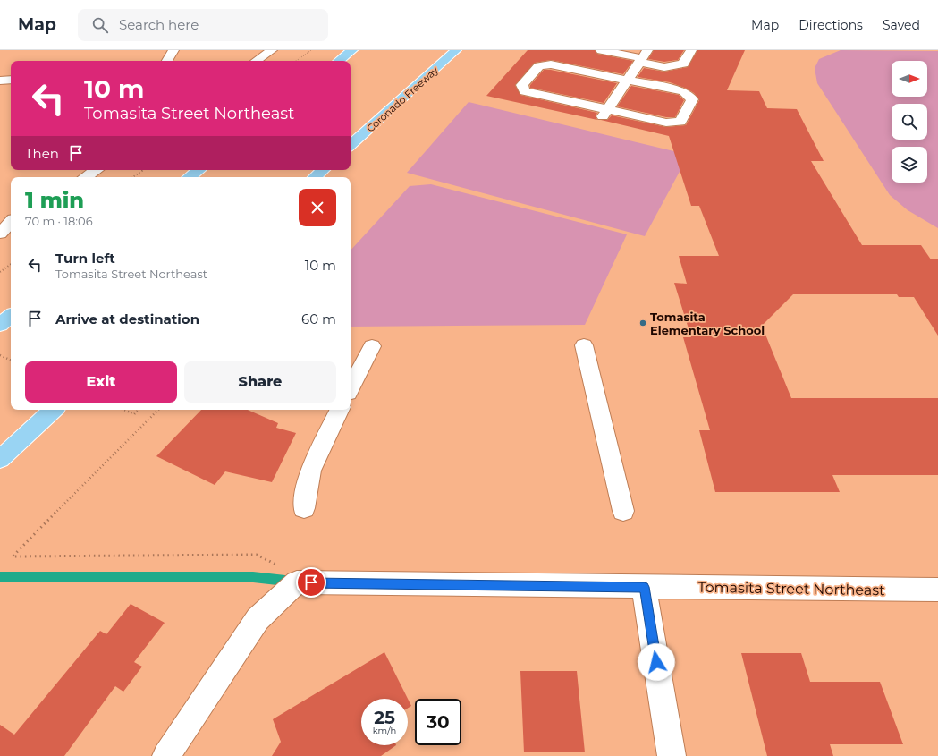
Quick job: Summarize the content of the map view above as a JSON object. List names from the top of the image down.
{
  "streets": {
    "highway": ["Coronado Freeway"],
    "street": ["Tomasita Street Northeast"]
  },
  "places": ["Tomasita Elementary School"],
  "north": "right",
  "page": {
    "header": "Map",
    "search": "Search here",
    "nav": ["Map", "Directions", "Saved"],
    "turn": ["10 m", "Tomasita Street Northeast"],
    "then": "Then",
    "heading": ["1 min", "70 m · 18:06"],
    "list": [
      {
        "name": "Turn left",
        "note": "Tomasita Street Northeast",
        "value": "10 m"
      },
      {
        "name": "Arrive at destination",
        "value": "60 m"
      }
    ],
    "buttons": ["Exit", "Share"],
    "speed": "25 km/h",
    "limit": "30"
  }
}
